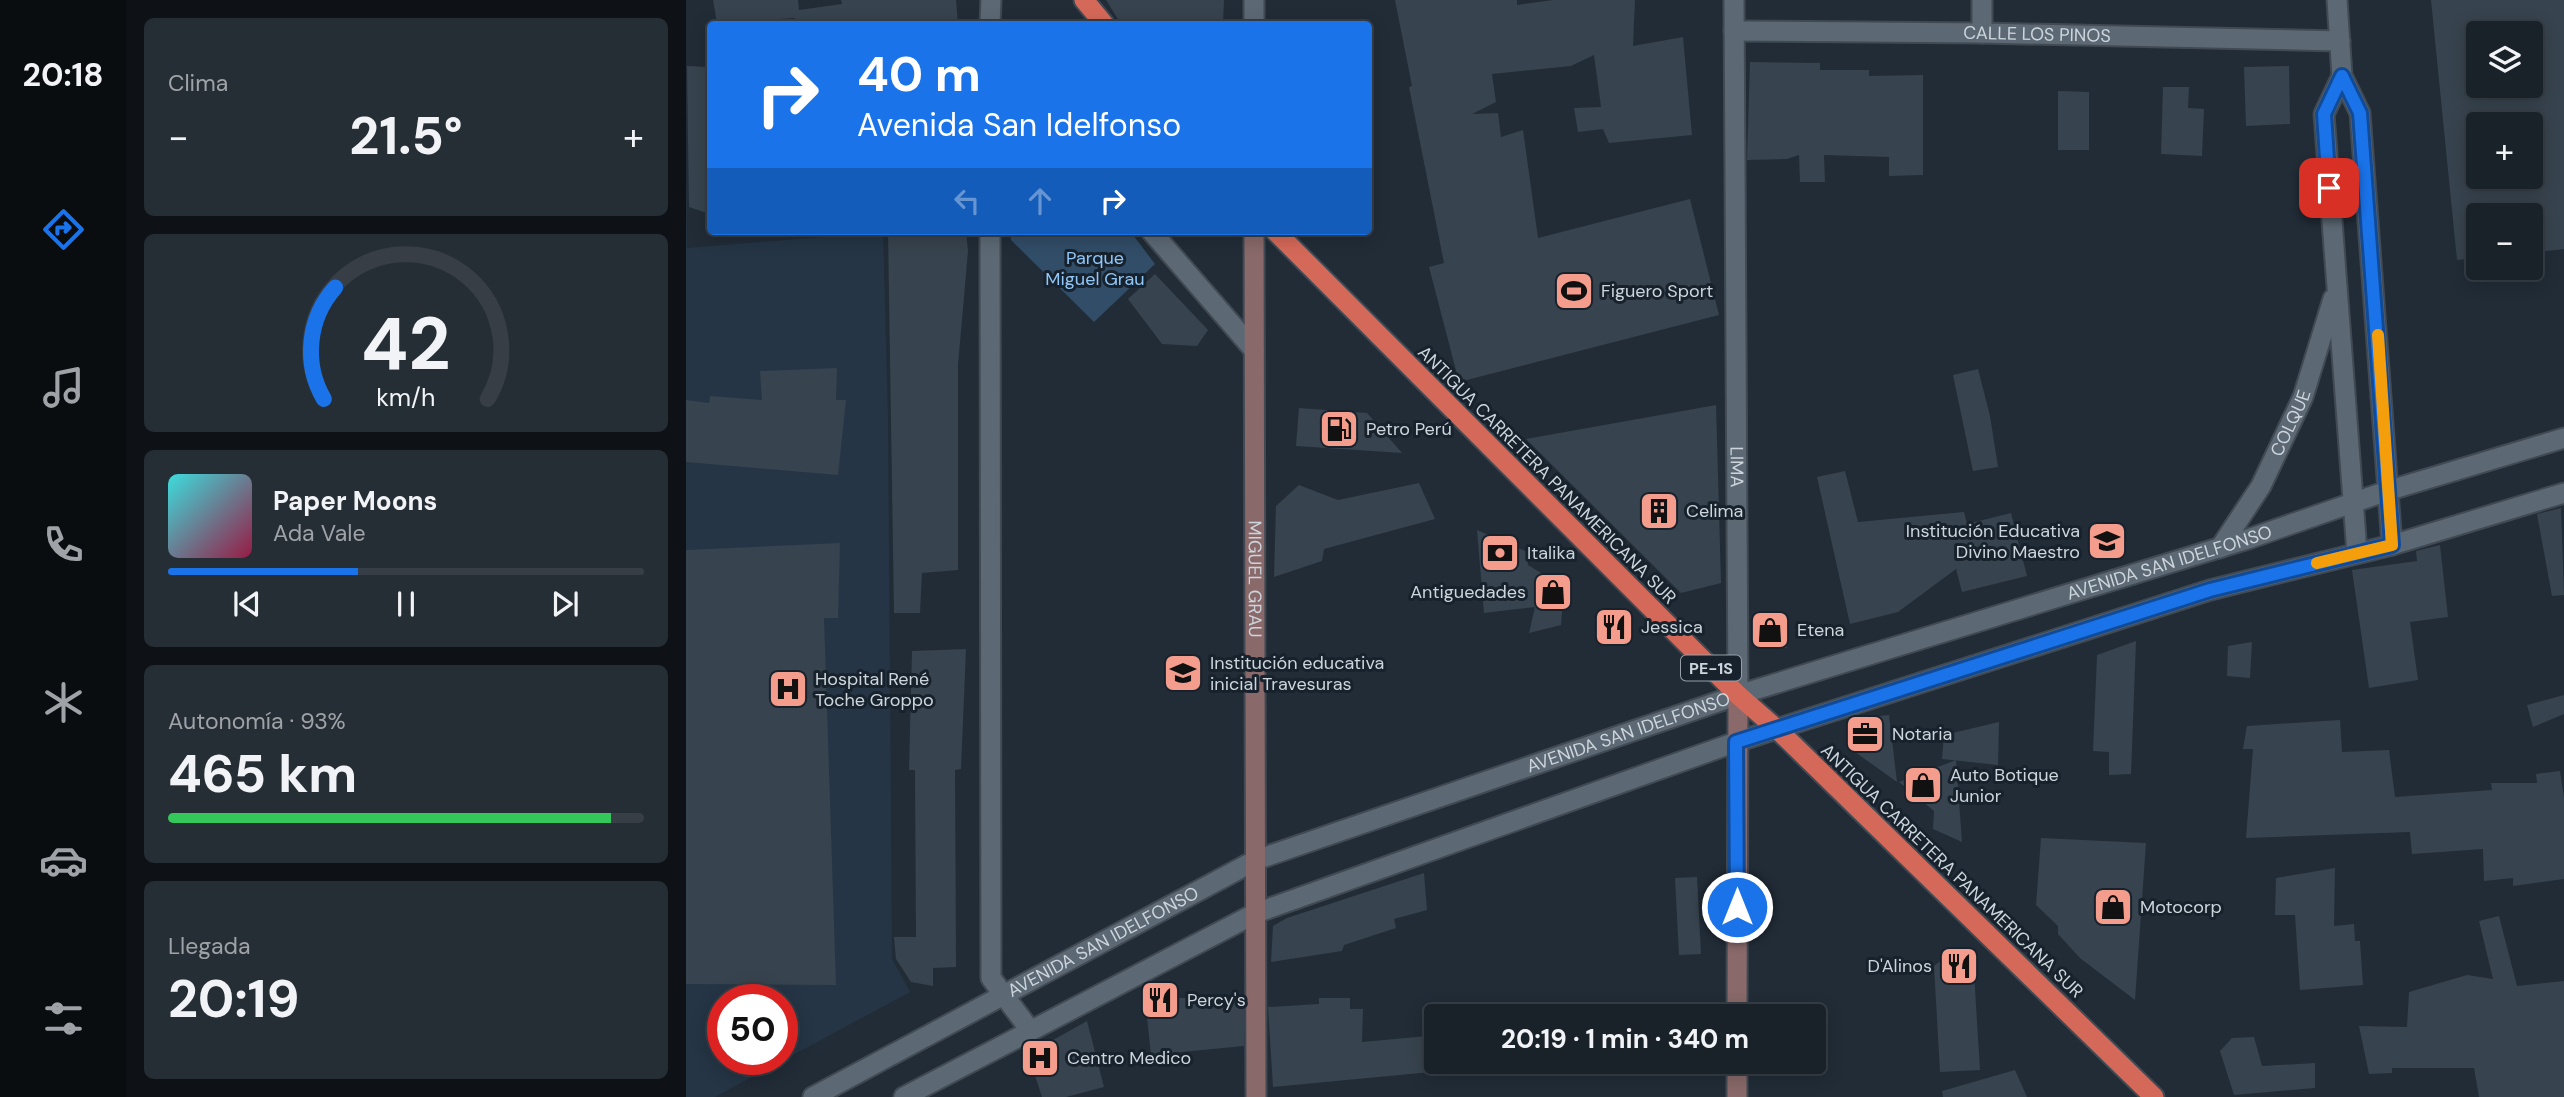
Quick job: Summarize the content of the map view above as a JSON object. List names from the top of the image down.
{
  "streets": {
    "highway": ["ANTIGUA CARRETERA PANAMERICANA SUR", "PE-1S"],
    "main road": ["LIMA", "MIGUEL GRAU"],
    "street": ["CALLE LOS PINOS", "COLQUE", "AVENIDA SAN IDELFONSO"]
  },
  "crossings": [
    ["CALLE LOS PINOS", "COLQUE"],
    ["CALLE LOS PINOS", "LIMA"],
    ["COLQUE", "AVENIDA SAN IDELFONSO"],
    ["LIMA", "ANTIGUA CARRETERA PANAMERICANA SUR"],
    ["LIMA", "AVENIDA SAN IDELFONSO"],
    ["ANTIGUA CARRETERA PANAMERICANA SUR", "AVENIDA SAN IDELFONSO"],
    ["AVENIDA SAN IDELFONSO", "MIGUEL GRAU"]
  ],
  "parks": ["Parque Miguel Grau"],
  "places": {
    "sports": ["Figuero Sport"],
    "fuel station": ["Petro Perú"],
    "building": ["Celima"],
    "school or university": ["Institución Educativa Divino Maestro", "Institución educativa inicial Travesuras"],
    "bank": ["Italika"],
    "shop": [
      "Antiguedades",
      "Etena",
      "Auto Botique Junior",
      "Motocorp"
    ],
    "restaurant": ["Jessica", "D'Alinos", "Percy's"],
    "hospital": ["Hospital René Toche Groppo", "Centro Medico"],
    "office": ["Notaria"]
  },
  "page": {
    "tabs": "20:18",
    "tile": [
      "Clima",
      ["Autonomía · 93%", "465 km"],
      ["Llegada", "20:19"]
    ],
    "map_buttons": ["+", "−"],
    "turn": ["40 m", "Avenida San Idelfonso"],
    "heat": ["−", "21.5°", "+"],
    "song": ["Paper Moons", "Ada Vale"],
    "limit": "50",
    "trip": "20:19 · 1 min · 340 m",
    "gauge": ["42", "km/h"]
  }
}
